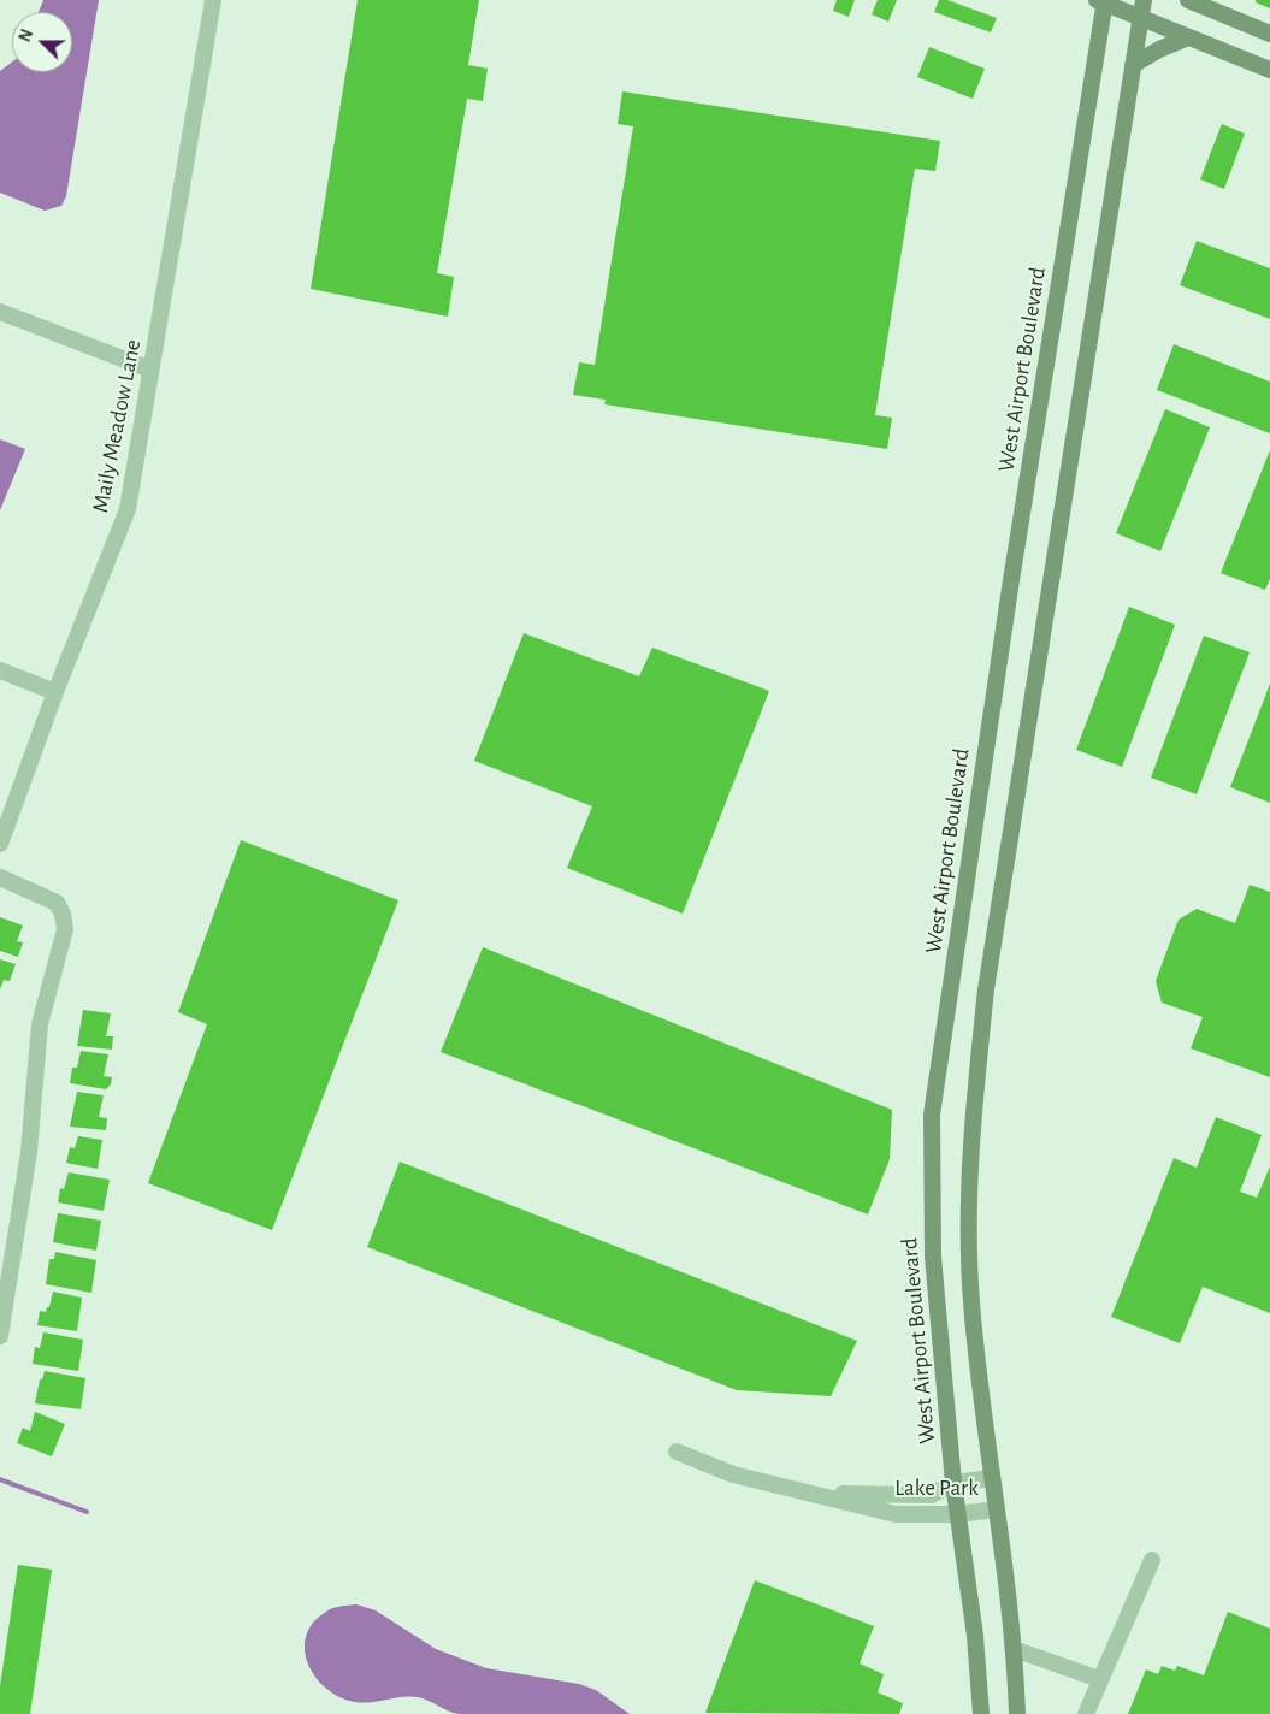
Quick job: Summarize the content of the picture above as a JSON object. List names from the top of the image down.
{
  "streets": {
    "main road": ["West Airport Boulevard"],
    "street": ["Maily Meadow Lane", "Lake Park"]
  },
  "crossings": [
    ["West Airport Boulevard", "Lake Park"]
  ],
  "north": "left"
}
